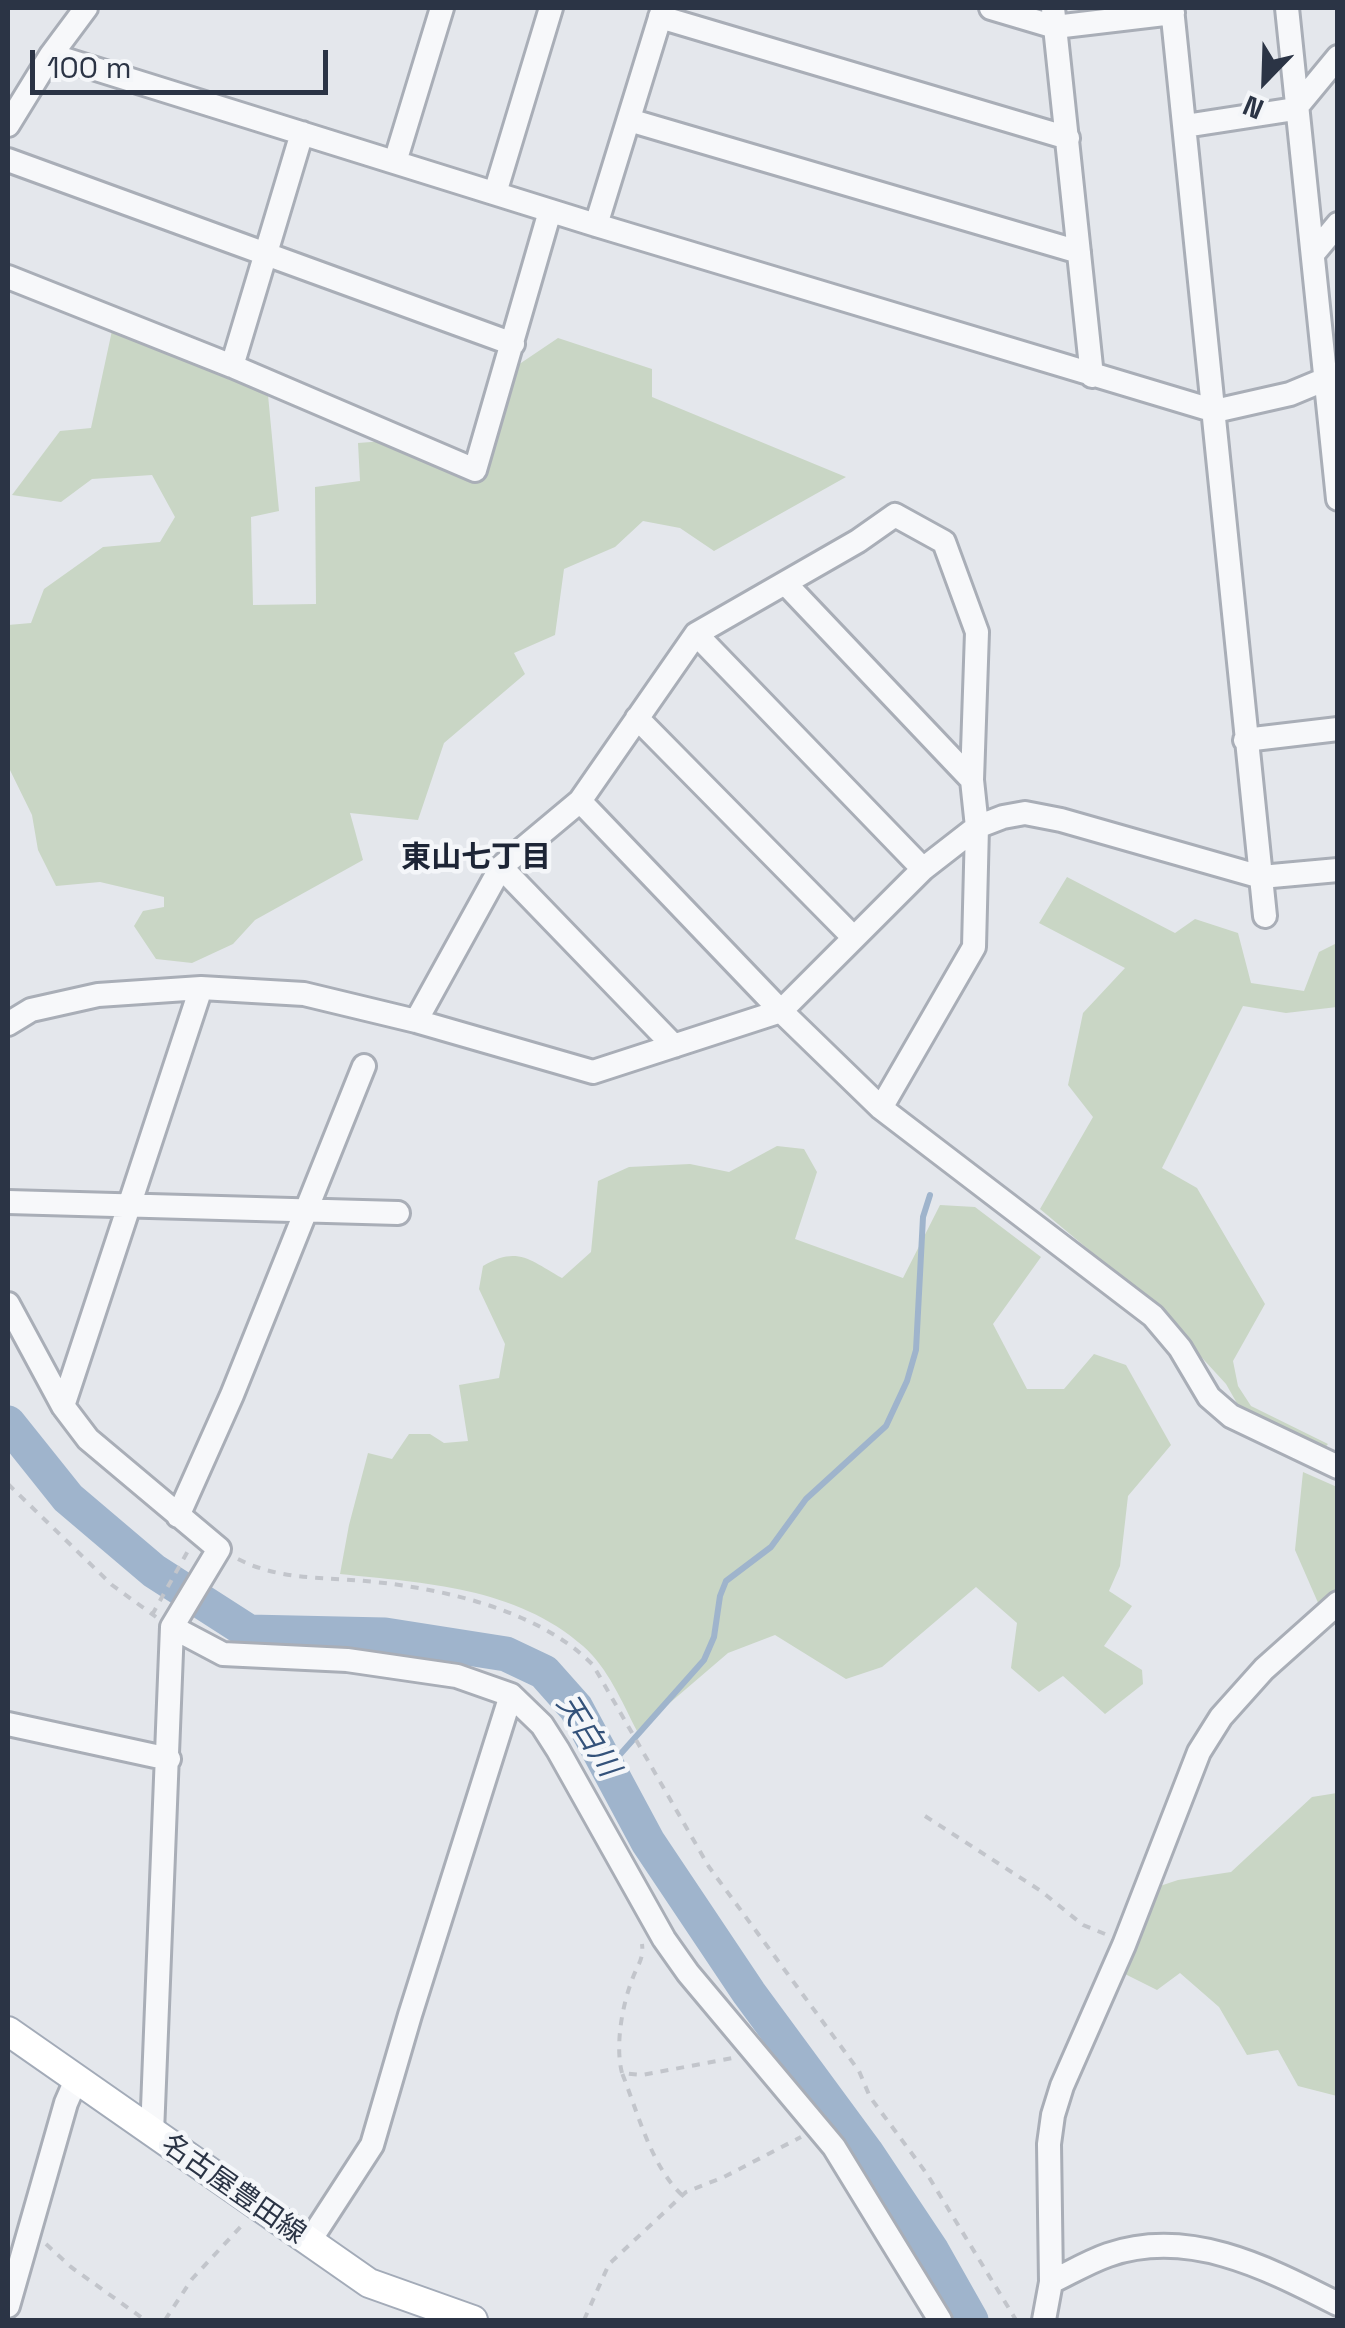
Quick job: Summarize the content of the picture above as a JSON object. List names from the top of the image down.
{
  "streets": {
    "main road": ["名古屋豊田線"]
  },
  "districts": ["東山七丁目"],
  "water": ["天白川"],
  "scale_bar": "100 m",
  "north": "bottom left"
}
